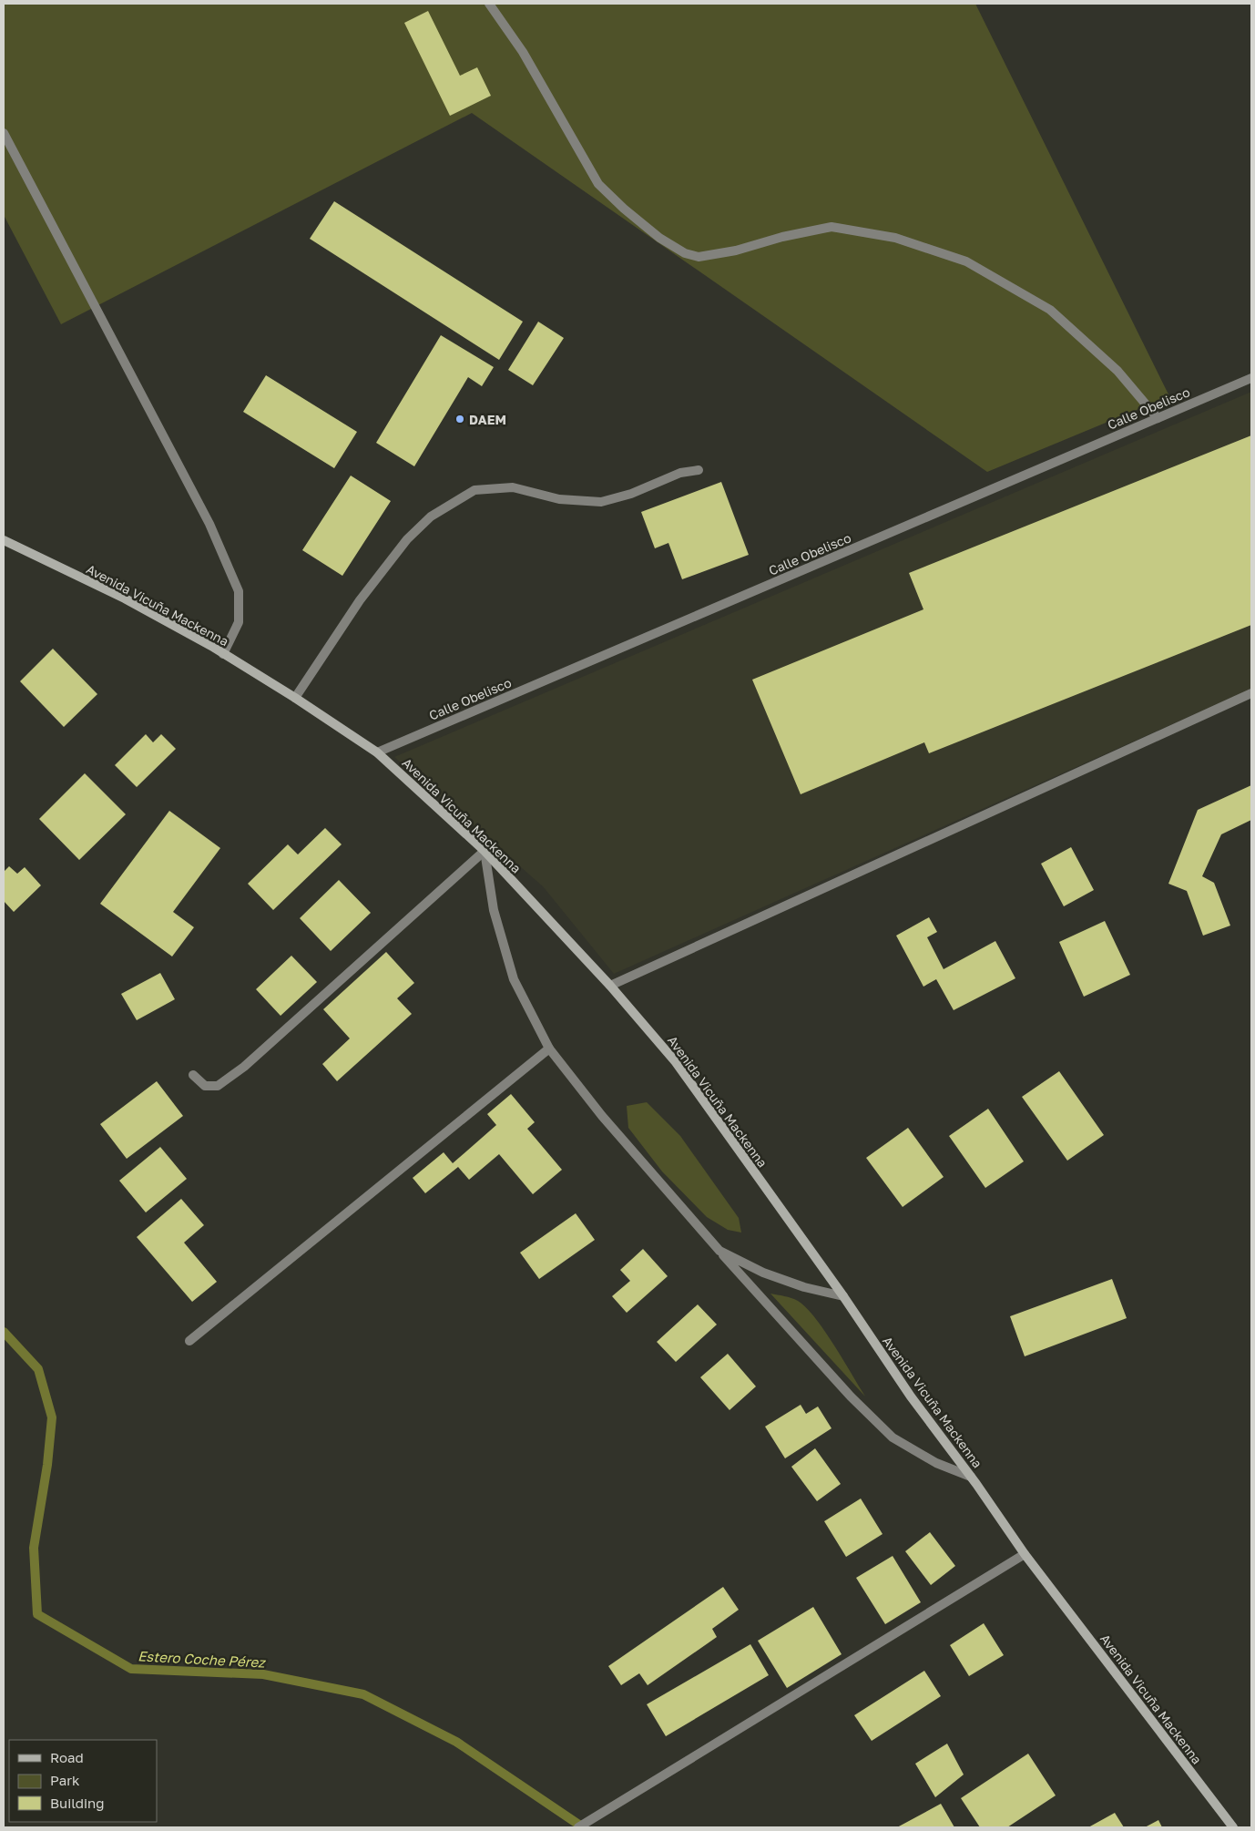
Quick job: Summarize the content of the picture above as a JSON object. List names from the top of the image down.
{
  "streets": {
    "main road": ["Avenida Vicuña Mackenna"],
    "street": ["Calle Obelisco"]
  },
  "crossings": [
    ["Calle Obelisco", "Avenida Vicuña Mackenna"]
  ],
  "water": ["Estero Coche Pérez"],
  "places": ["DAEM"],
  "legend": ["Road", "Park", "Building"]
}
